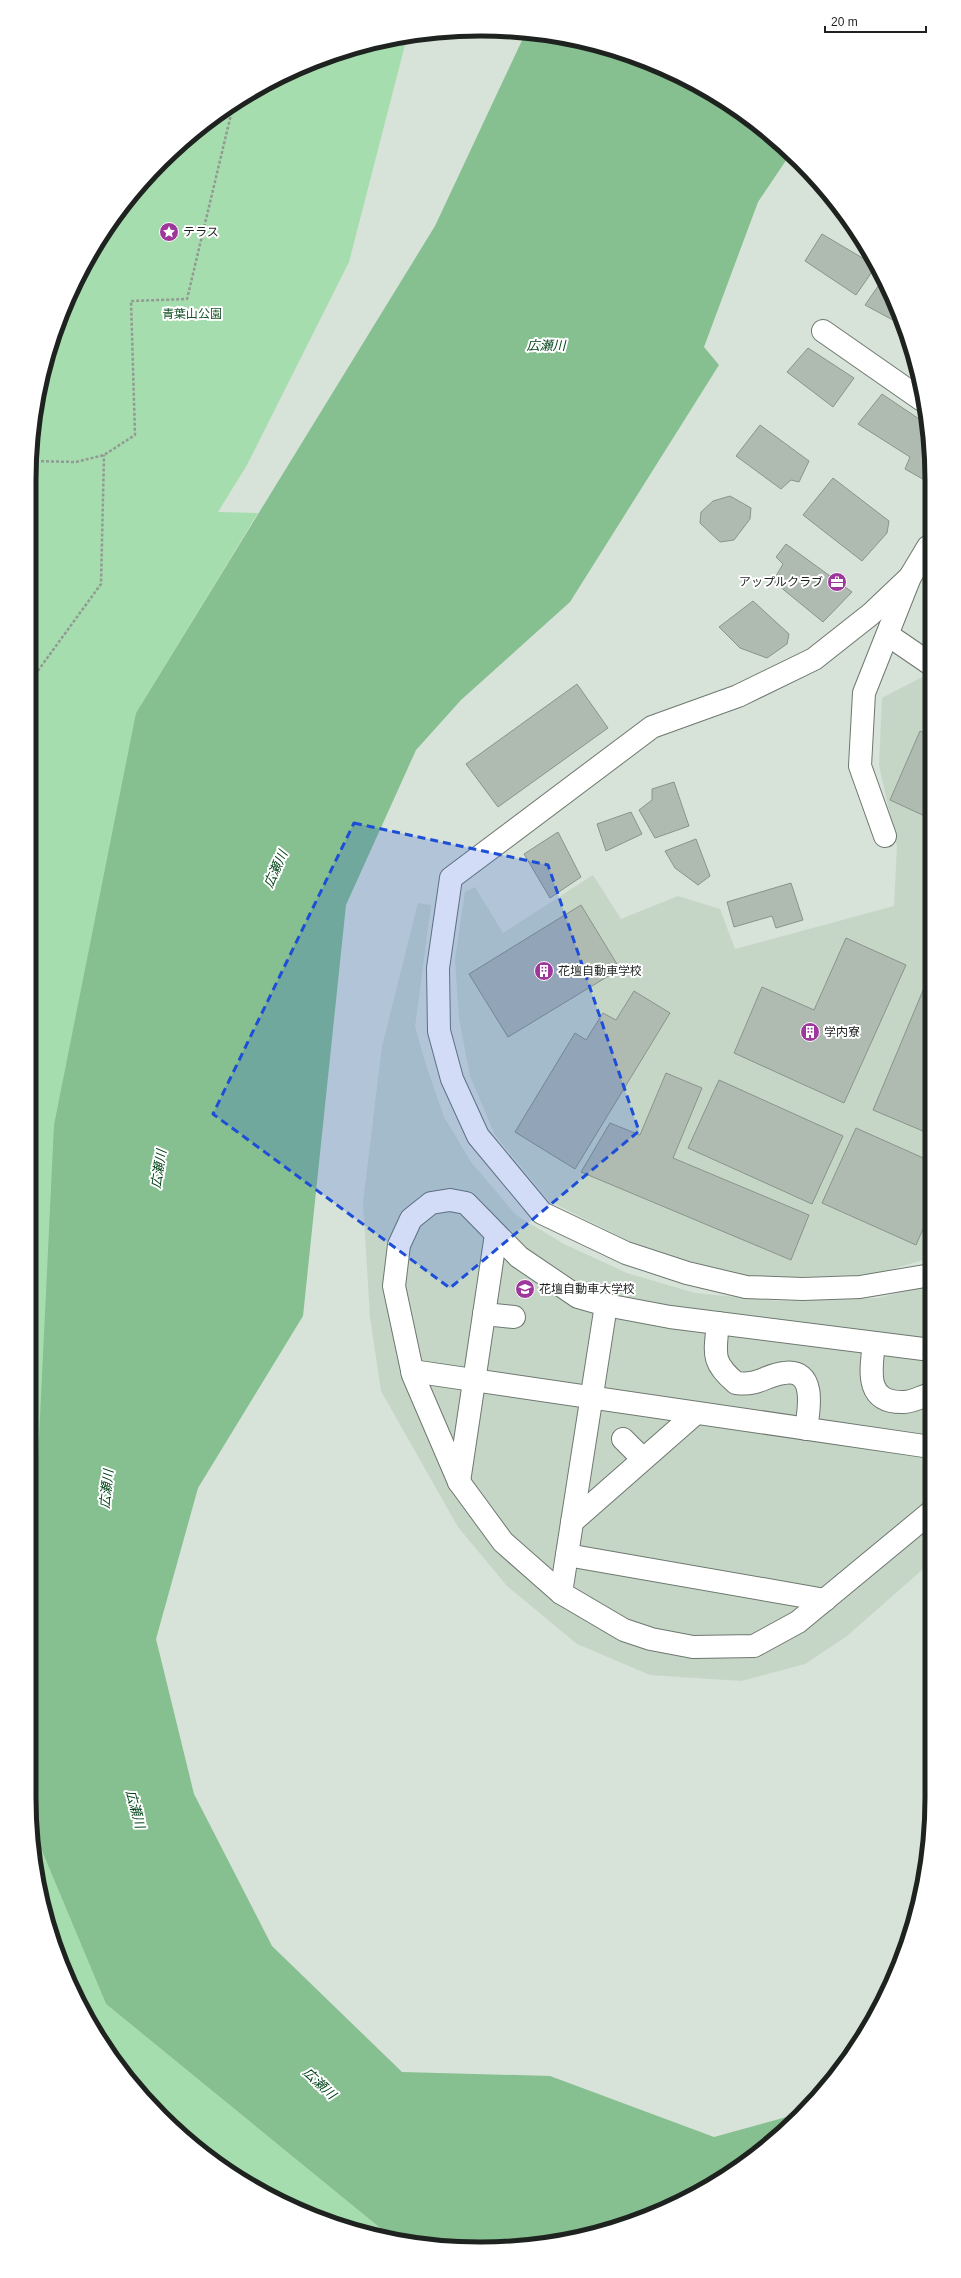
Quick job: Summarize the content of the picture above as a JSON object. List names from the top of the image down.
{
  "water": ["広瀬川"],
  "parks": ["青葉山公園"],
  "places": {
    "place": ["テラス"],
    "office": ["アップルクラブ"],
    "building": ["花壇自動車学校", "学内寮"],
    "school or university": ["花壇自動車大学校"]
  },
  "scale_bar": "20 m"
}
